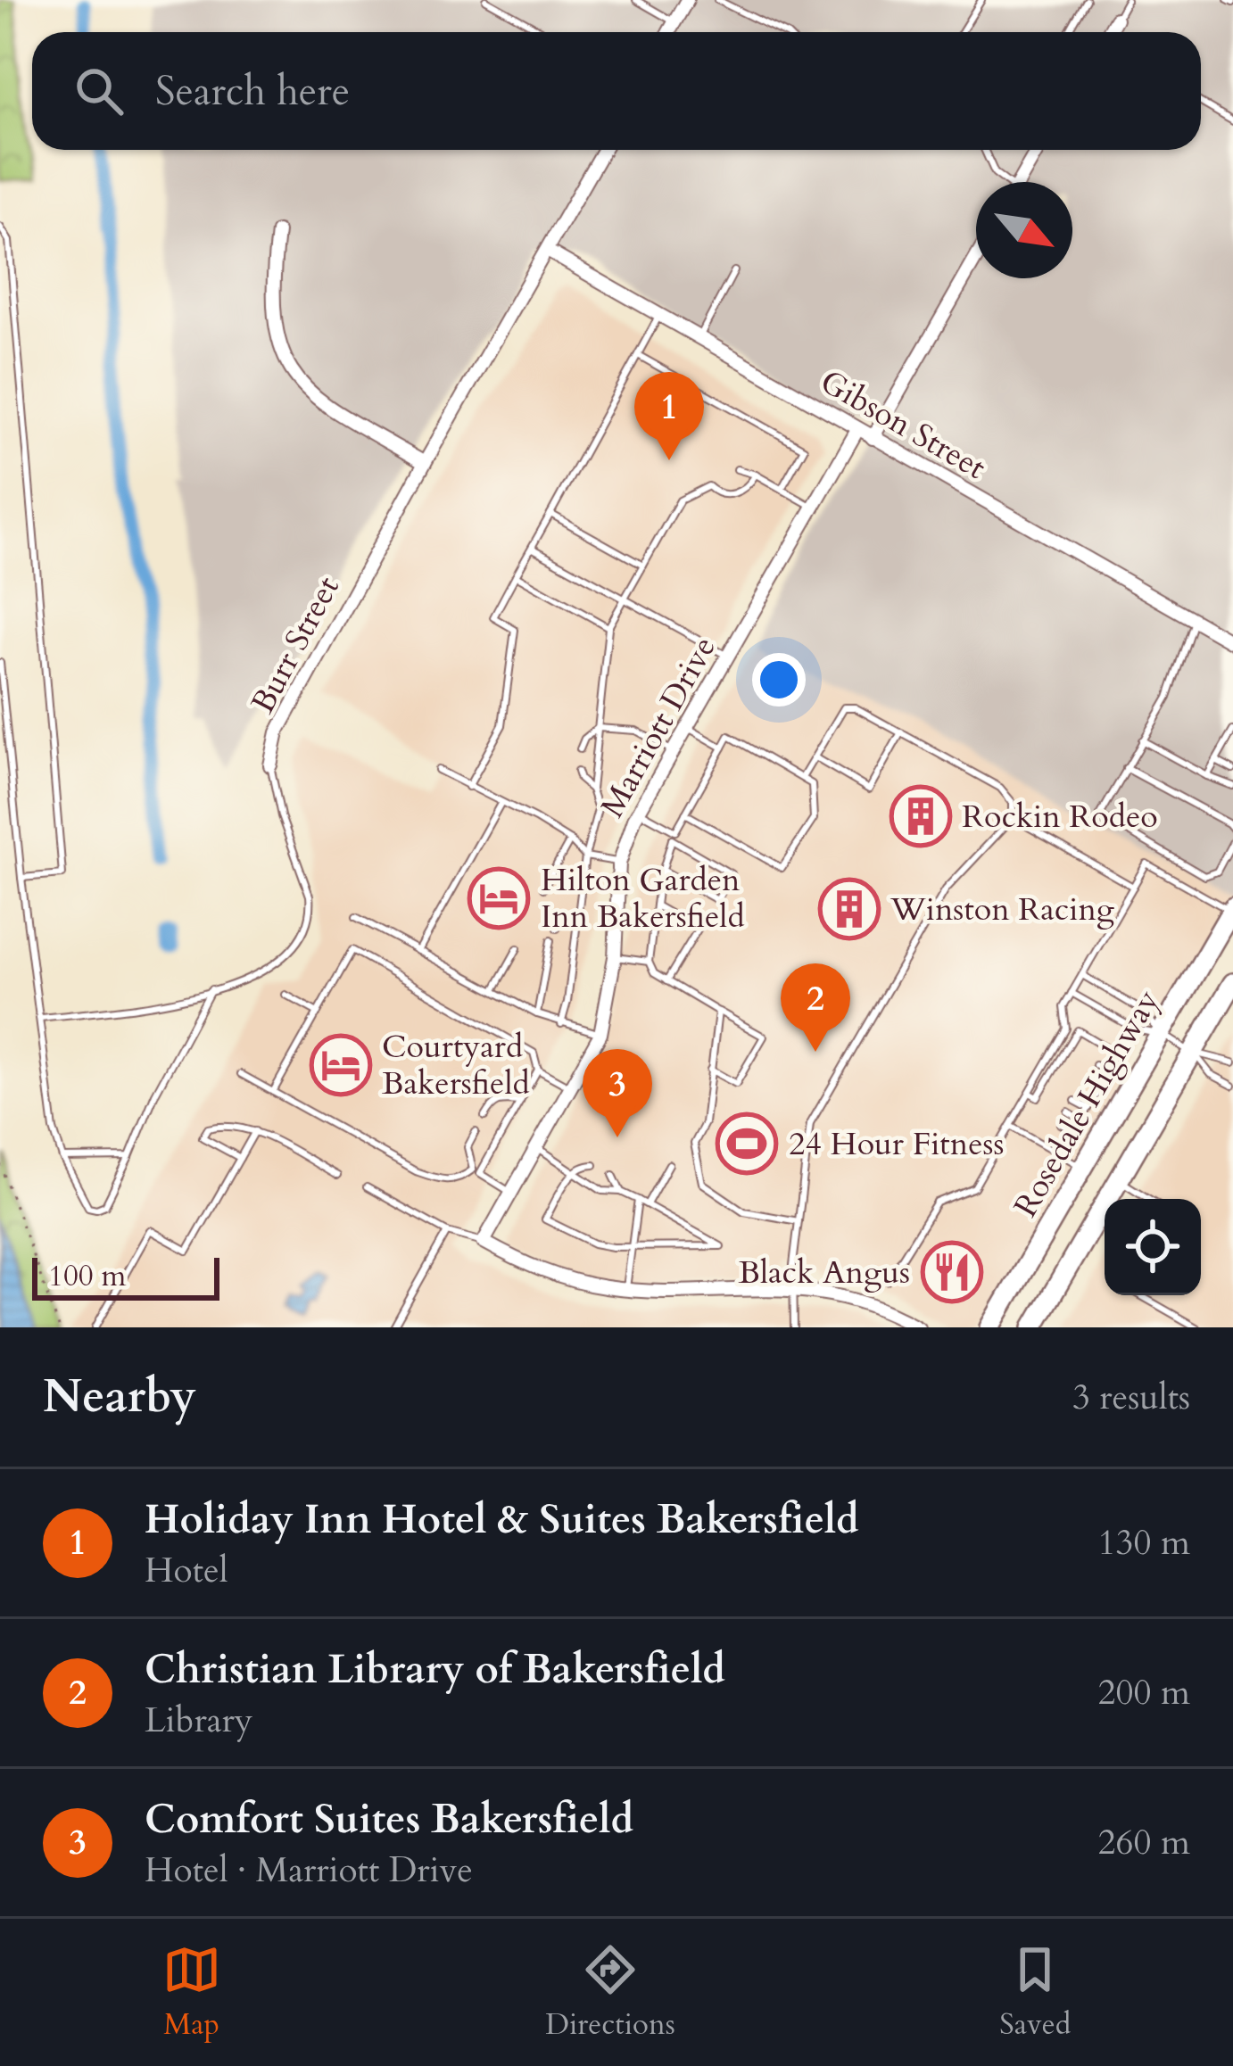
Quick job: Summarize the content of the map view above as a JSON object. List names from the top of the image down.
{
  "streets": {
    "main road": ["Rosedale Highway"],
    "street": ["Gibson Street", "Burr Street", "Marriott Drive"]
  },
  "crossings": [
    ["Gibson Street", "Burr Street"],
    ["Gibson Street", "Marriott Drive"]
  ],
  "places": {
    "building": ["Rockin Rodeo", "Winston Racing"],
    "hotel": ["Hilton Garden Inn Bakersfield", "Courtyard Bakersfield"],
    "sports": ["24 Hour Fitness"],
    "restaurant": ["Black Angus"]
  },
  "scale_bar": "100 m",
  "north": "bottom right",
  "page": {
    "search": "Search here",
    "pins": ["1", "2", "3"],
    "scale": "100 m",
    "heading": ["Nearby", "3 results"],
    "list": [
      {
        "mark": "1",
        "name": "Holiday Inn Hotel & Suites Bakersfield",
        "note": "Hotel",
        "value": "130 m"
      },
      {
        "mark": "2",
        "name": "Christian Library of Bakersfield",
        "note": "Library",
        "value": "200 m"
      },
      {
        "mark": "3",
        "name": "Comfort Suites Bakersfield",
        "note": "Hotel · Marriott Drive",
        "value": "260 m"
      }
    ],
    "nav": ["Map", "Directions", "Saved"]
  }
}
